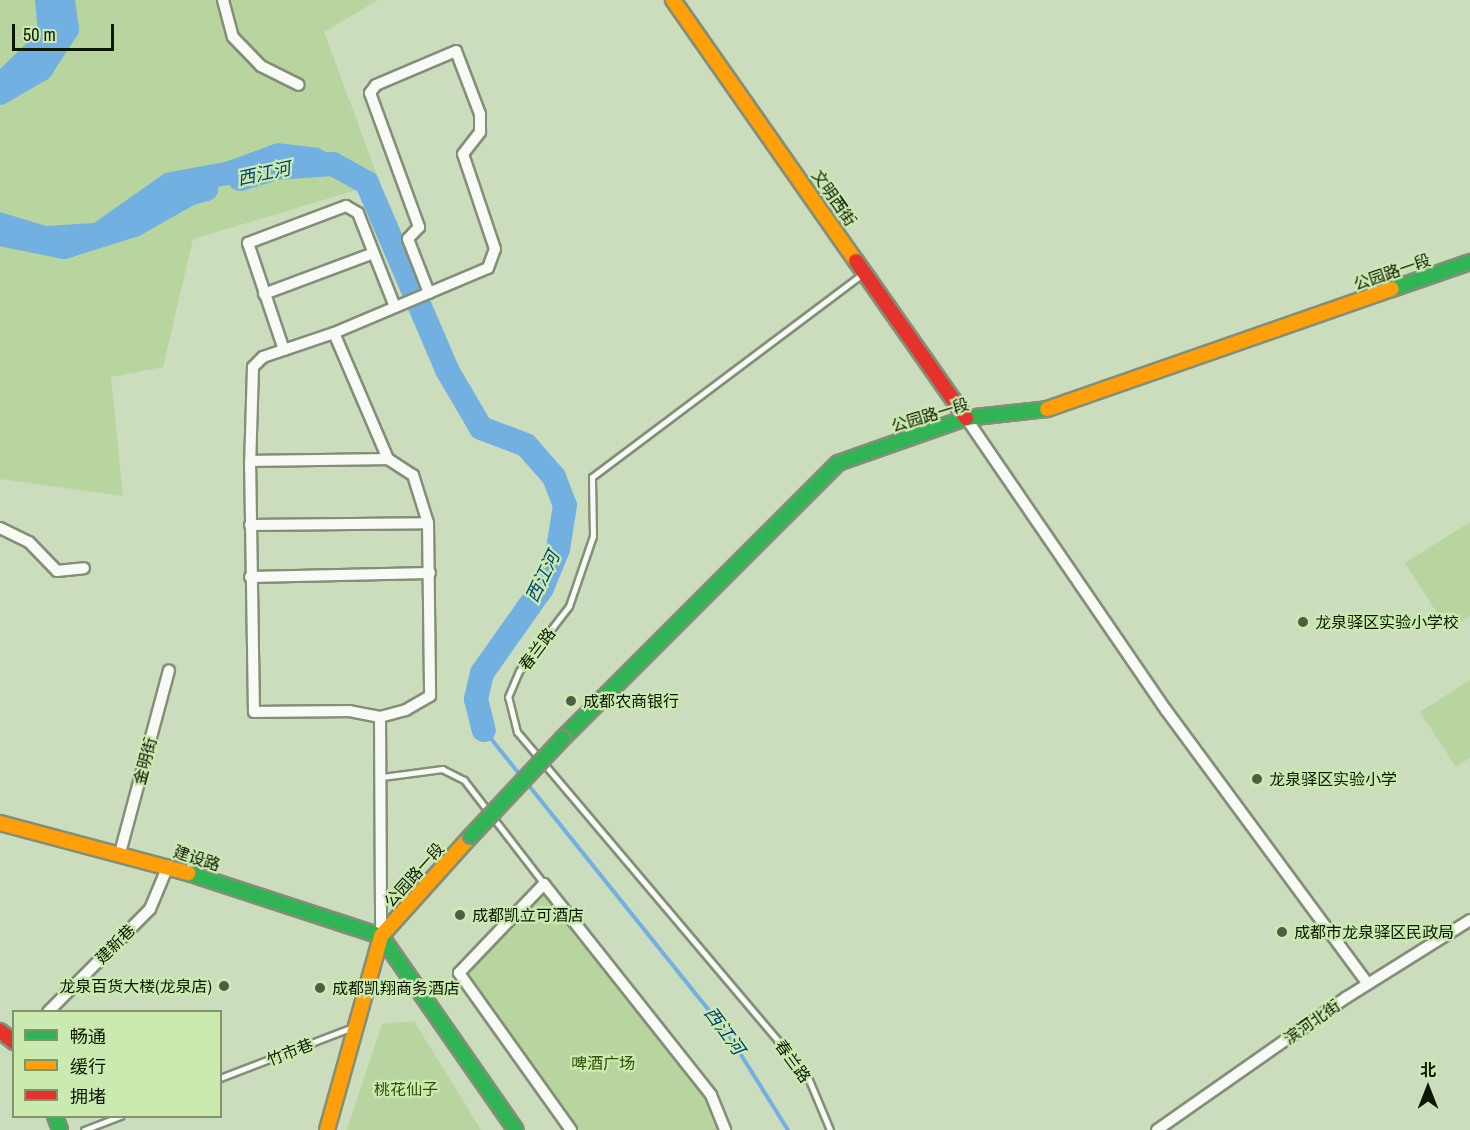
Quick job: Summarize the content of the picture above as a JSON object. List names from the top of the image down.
{
  "streets": {
    "street": [
      "文明西街",
      "公园路一段",
      "金明街",
      "建设路",
      "建新巷",
      "滨河北街"
    ],
    "lane": ["春兰路", "竹市巷"]
  },
  "crossings": [
    ["文明西街", "公园路一段"],
    ["文明西街", "春兰路"],
    ["公园路一段", "建设路"],
    ["金明街", "建设路"],
    ["建设路", "建新巷"]
  ],
  "water": ["西江河"],
  "parks": ["啤酒广场", "桃花仙子"],
  "places": [
    "龙泉驿区实验小学校",
    "成都农商银行",
    "龙泉驿区实验小学",
    "成都凯立可酒店",
    "成都市龙泉驿区民政局",
    "龙泉百货大楼(龙泉店)",
    "成都凯翔商务酒店"
  ],
  "legend": ["畅通", "缓行", "拥堵"],
  "scale_bar": "50 m",
  "north": "top"
}
